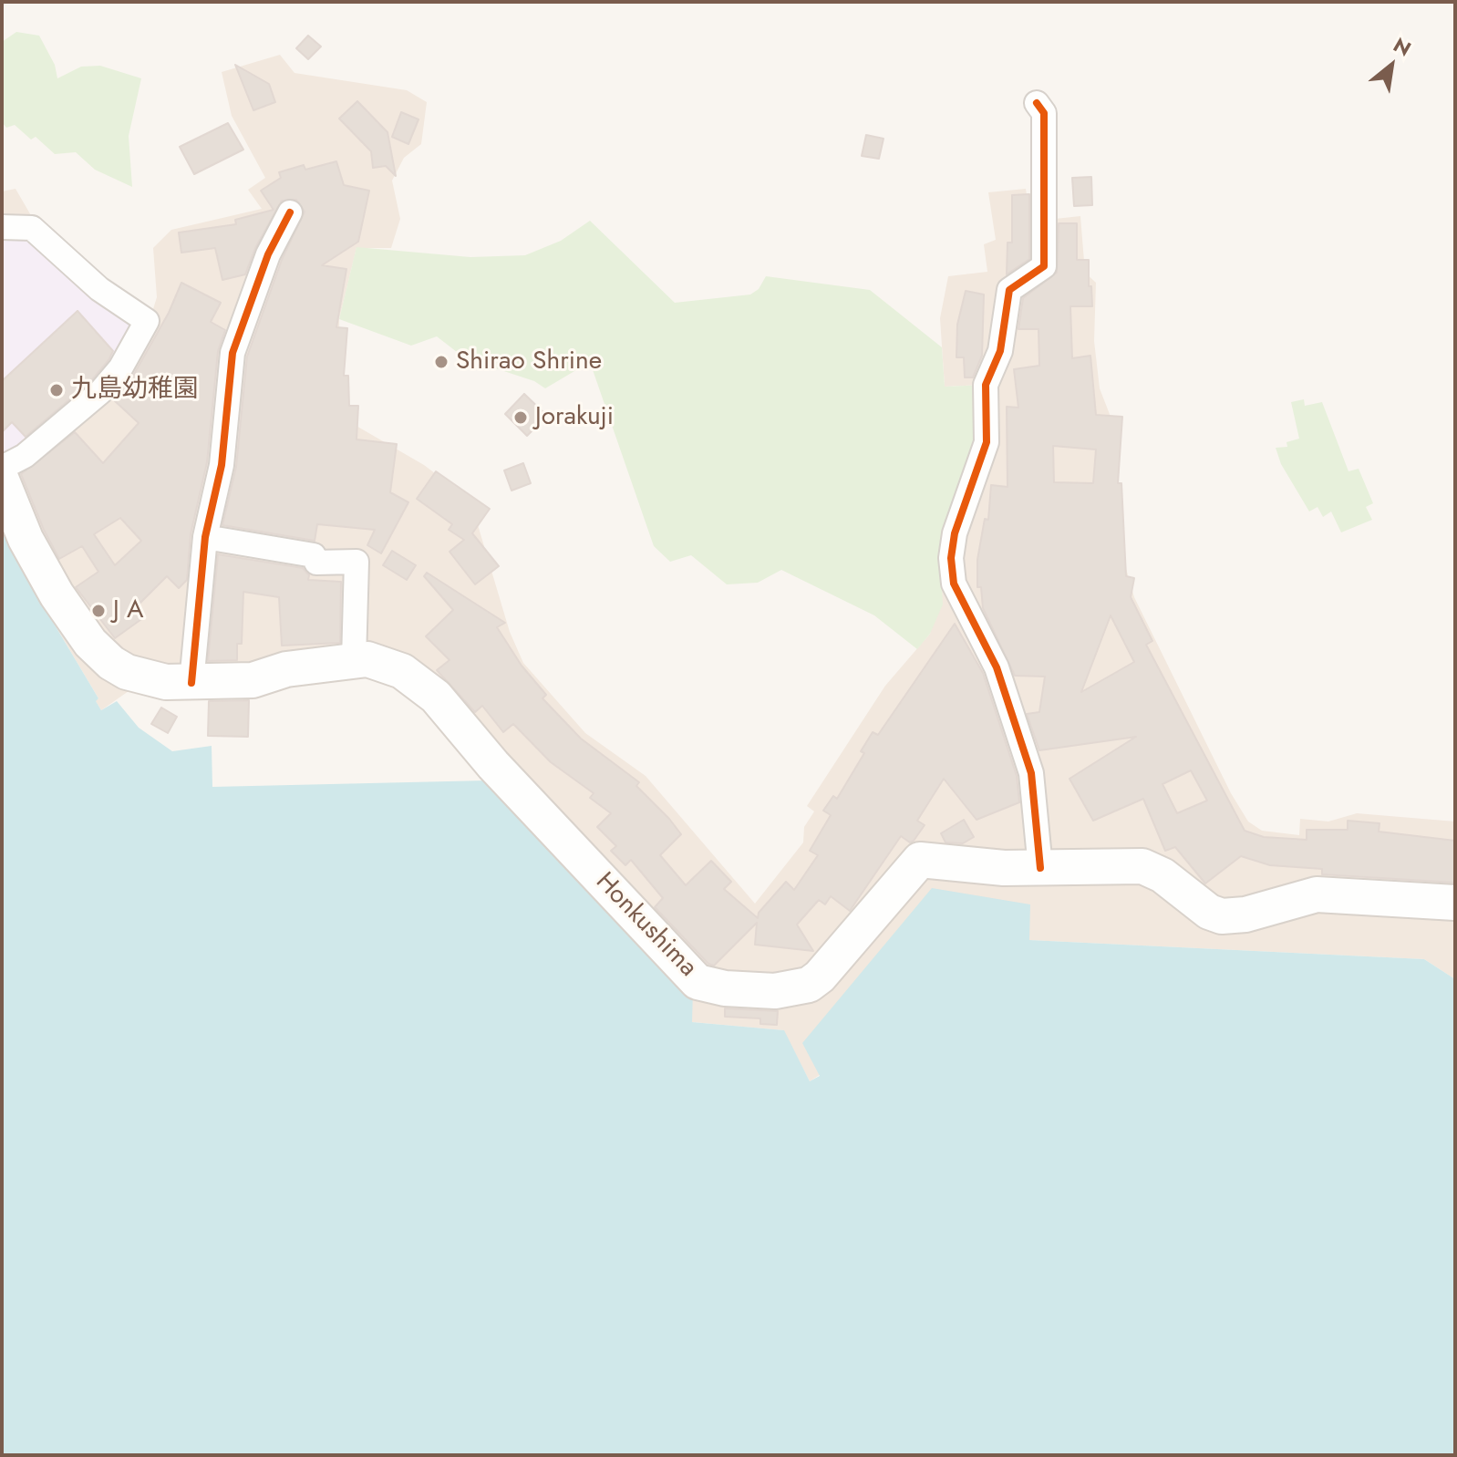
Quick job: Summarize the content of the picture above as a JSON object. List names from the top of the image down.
{
  "streets": {
    "main road": ["Honkushima"]
  },
  "places": [
    "Shirao Shrine",
    "九島幼稚園",
    "Jorakuji",
    "J A"
  ],
  "north": "top right"
}
